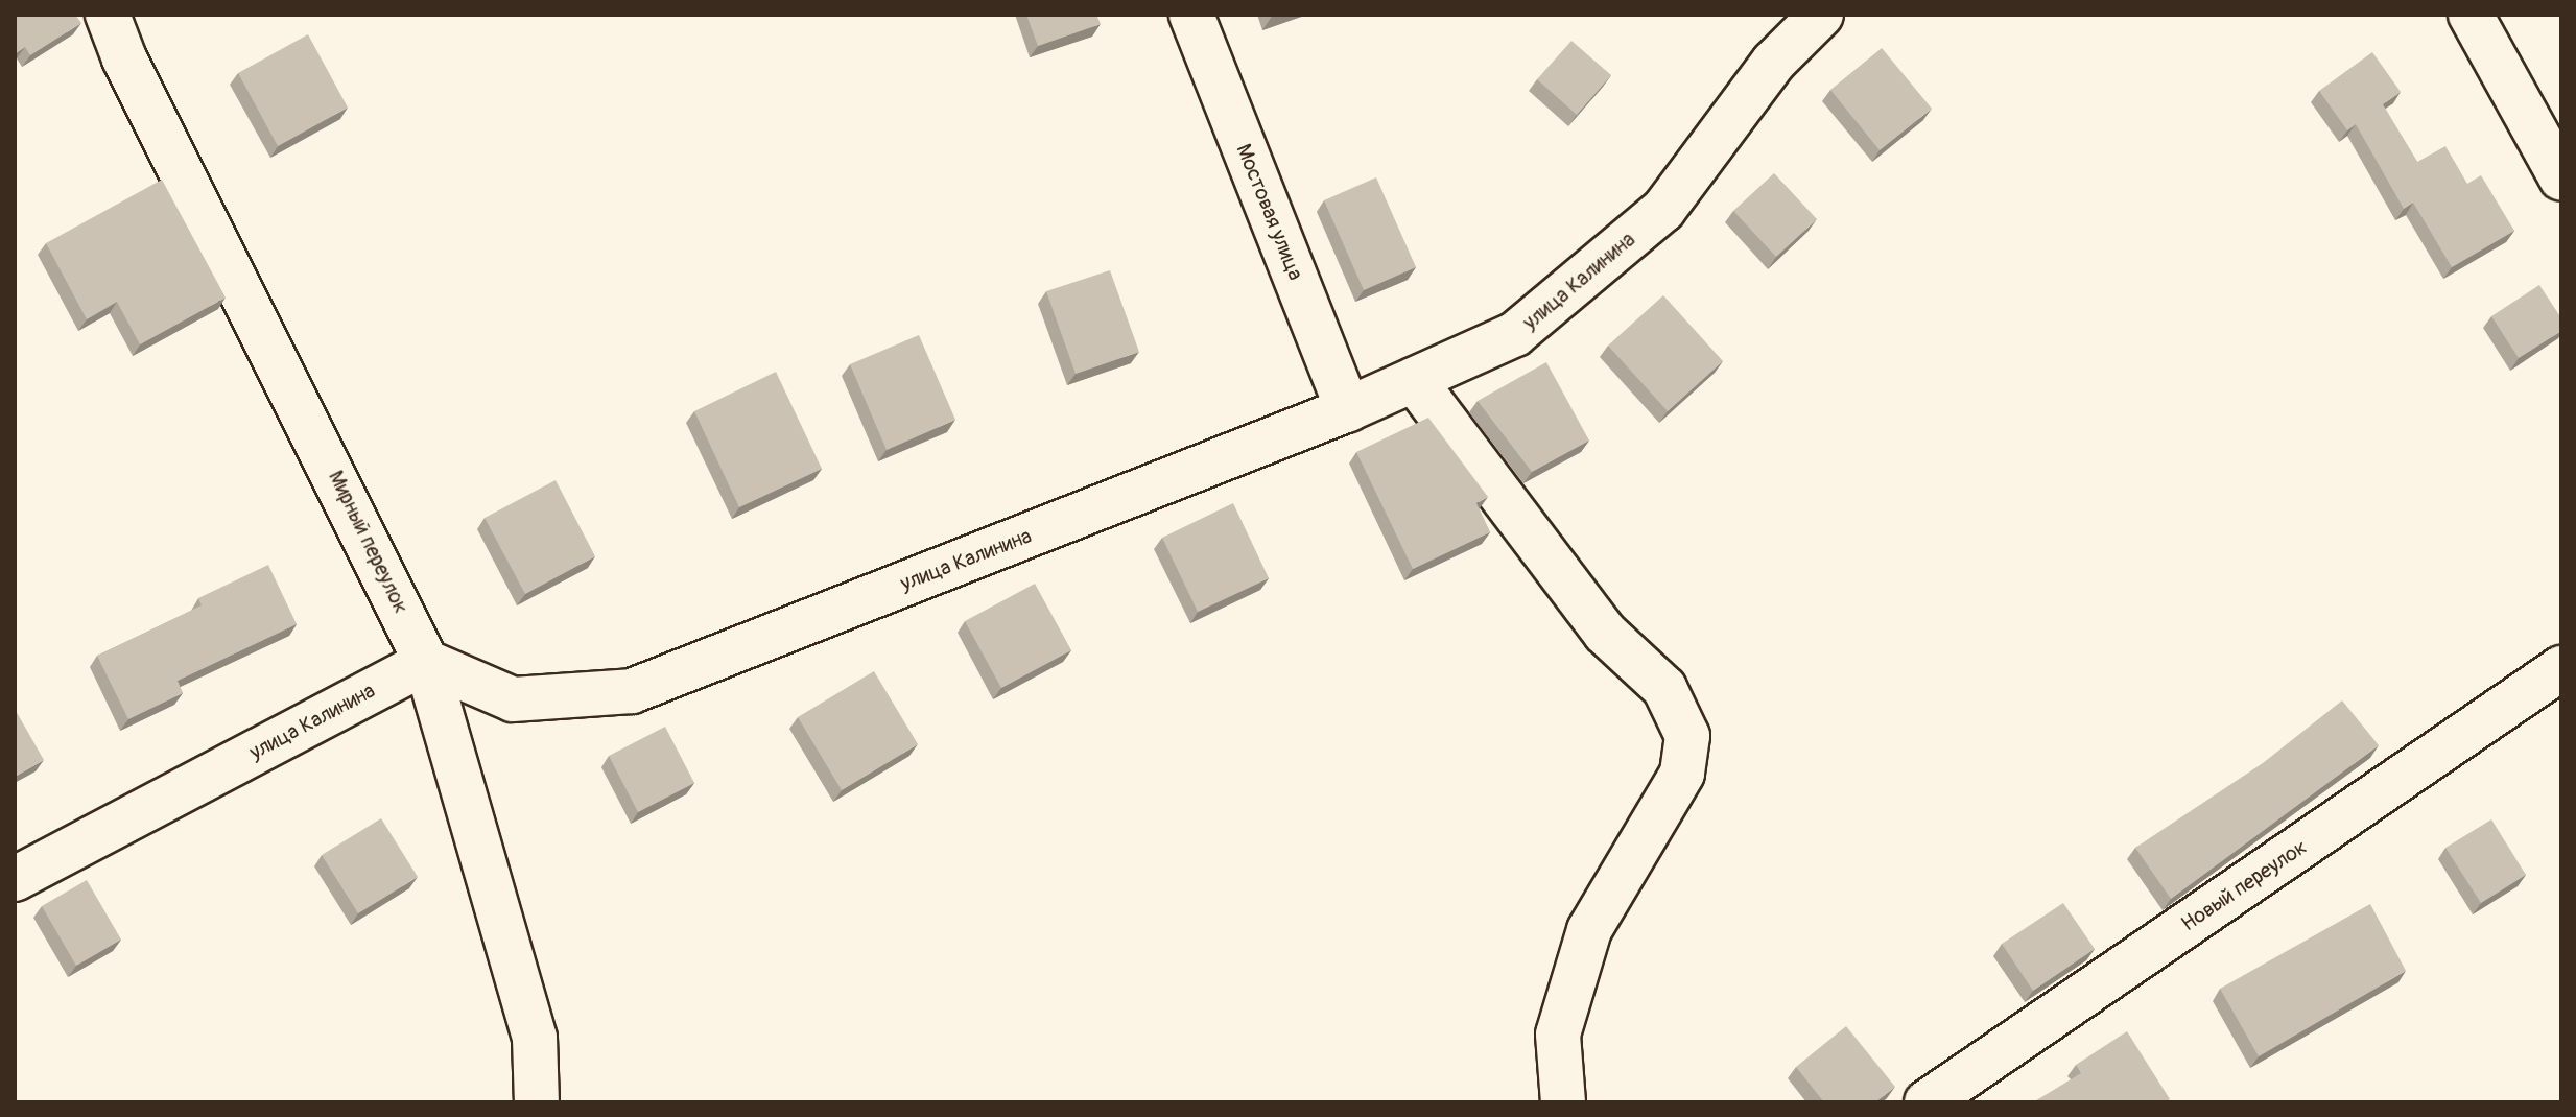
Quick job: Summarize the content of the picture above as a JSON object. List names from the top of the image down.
{
  "streets": {
    "street": [
      "Мостовая улица",
      "улица Калинина",
      "Мирный переулок",
      "Новый переулок"
    ]
  },
  "crossings": [
    ["Мостовая улица", "улица Калинина"],
    ["улица Калинина", "Мирный переулок"]
  ]
}
